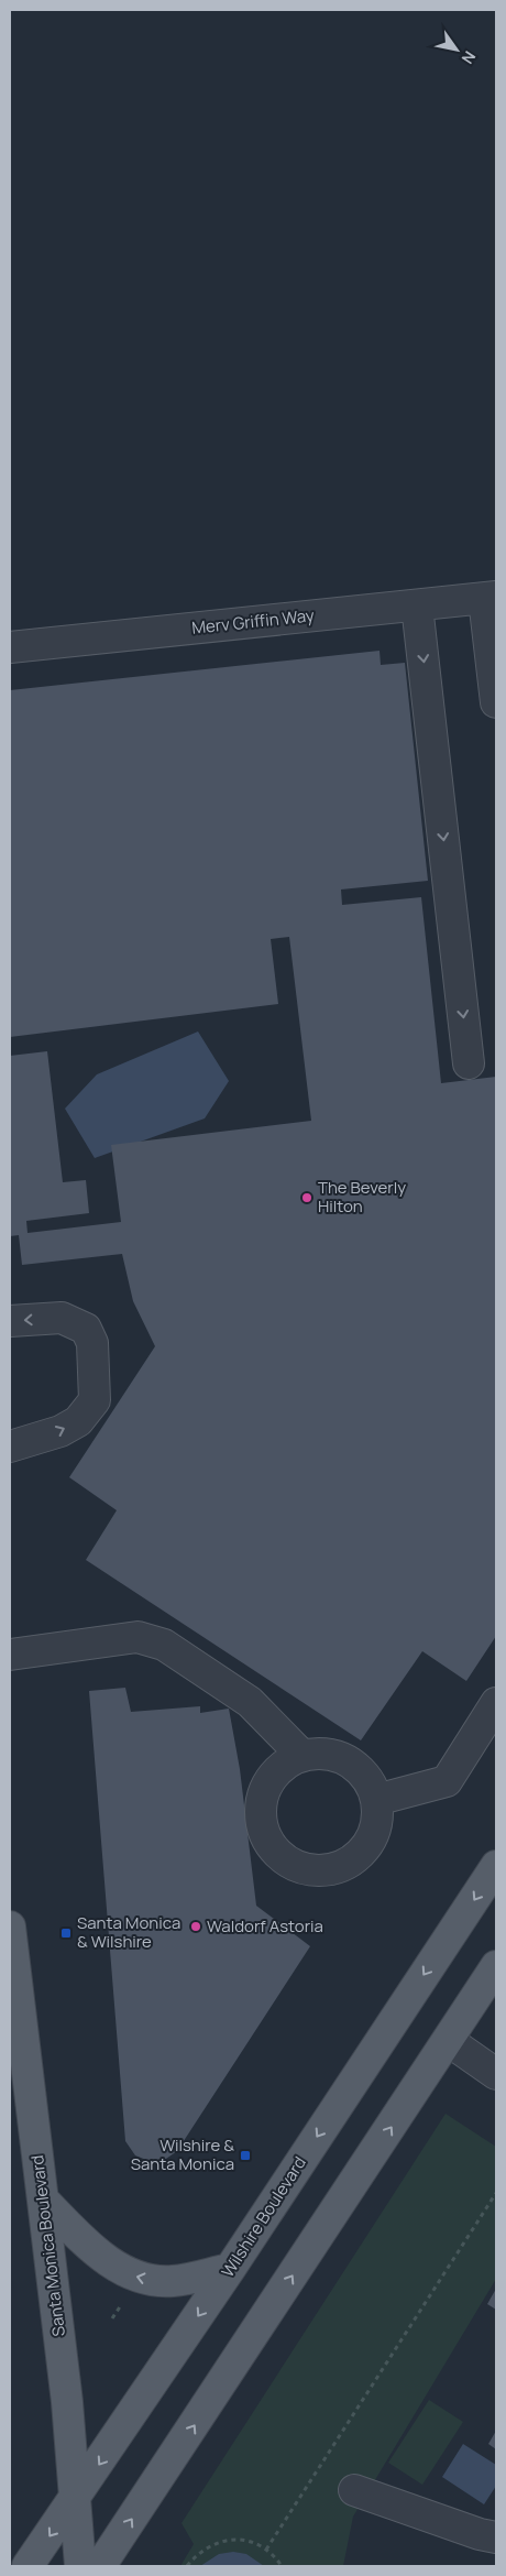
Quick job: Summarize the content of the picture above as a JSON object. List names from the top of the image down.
{
  "streets": {
    "main road": ["Wilshire Boulevard", "Santa Monica Boulevard"],
    "street": ["Merv Griffin Way"]
  },
  "crossings": [
    ["Wilshire Boulevard", "Santa Monica Boulevard"]
  ],
  "places": {
    "other": ["The Beverly Hilton", "Waldorf Astoria"],
    "transit": ["Santa Monica & Wilshire", "Wilshire & Santa Monica"]
  },
  "north": "bottom right"
}
